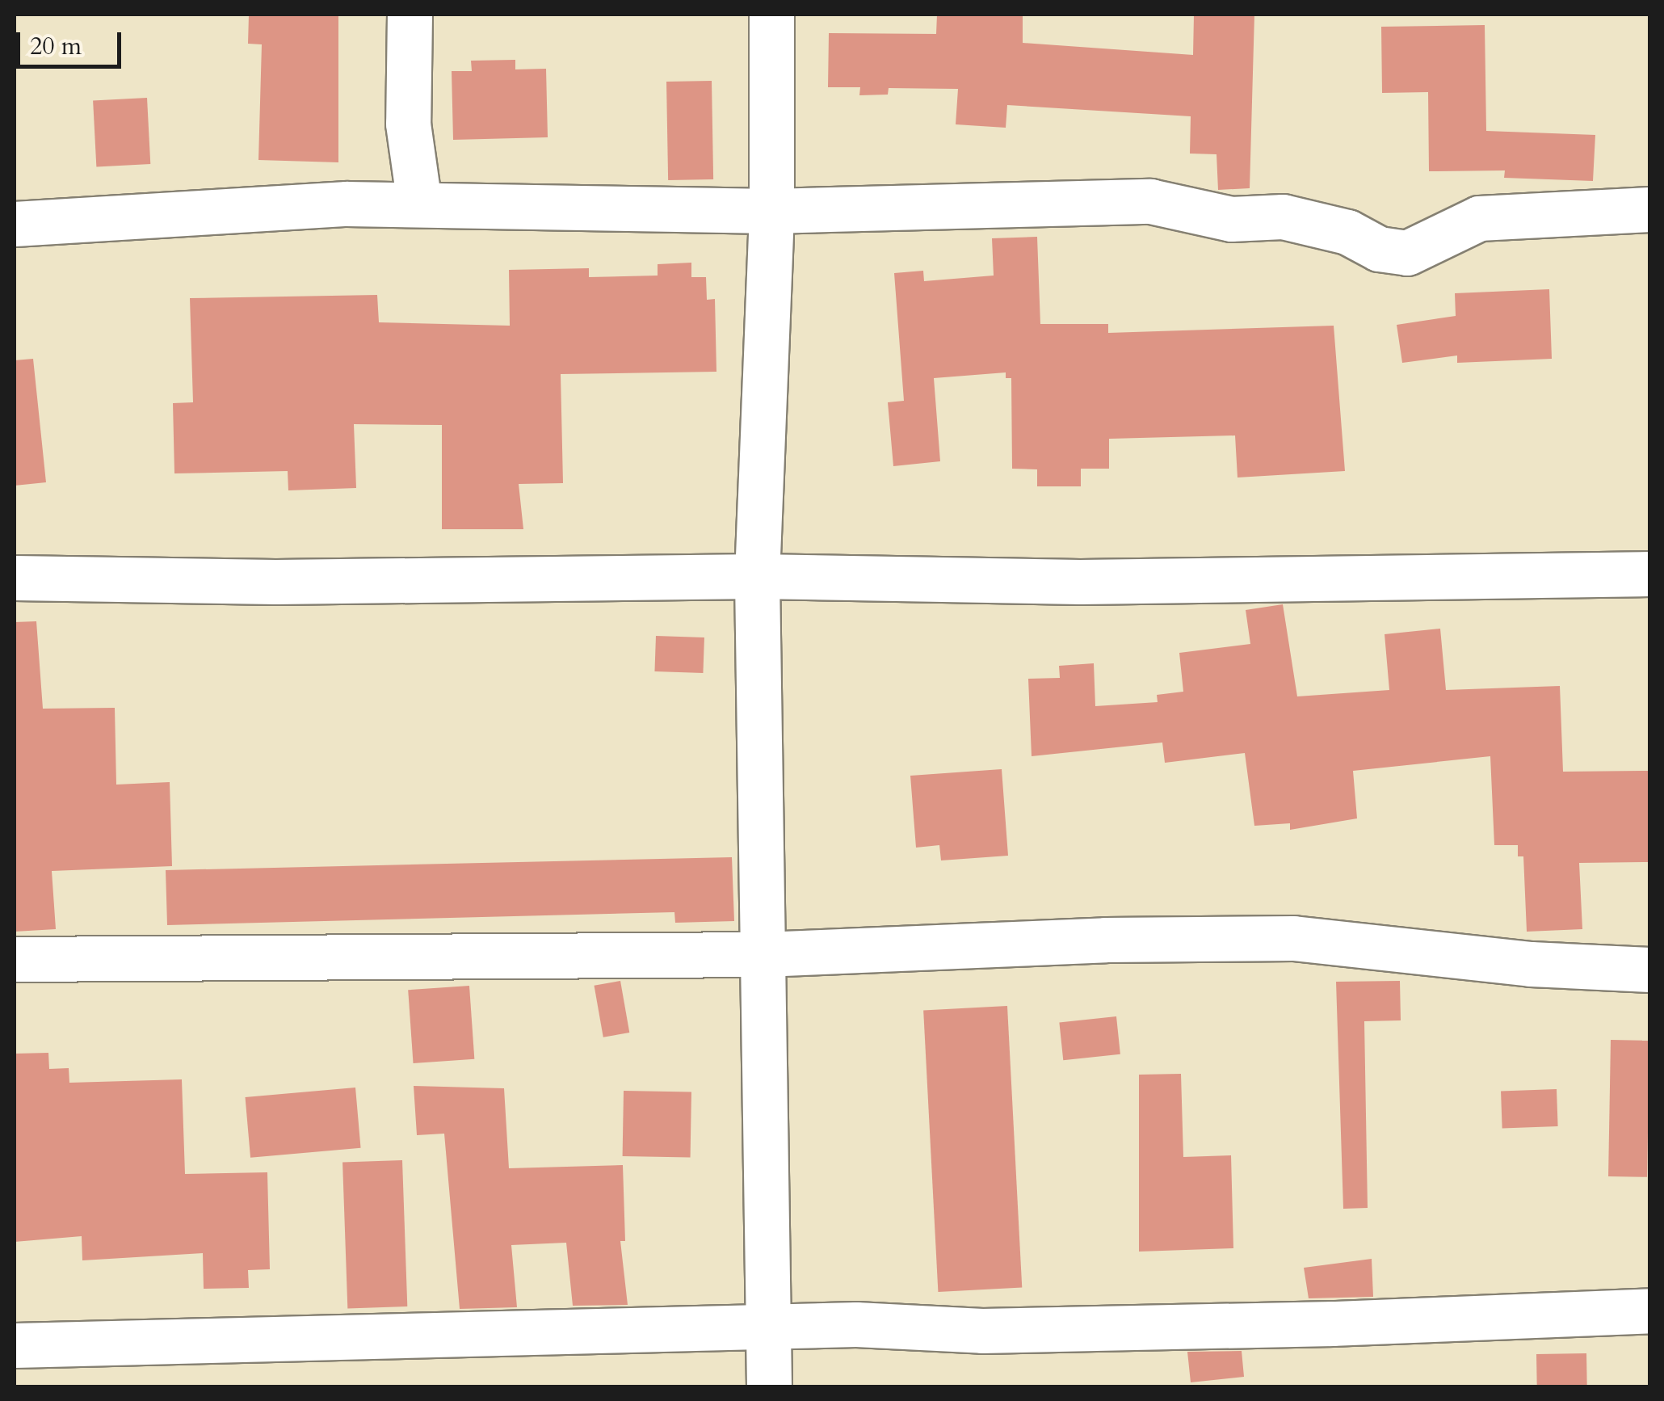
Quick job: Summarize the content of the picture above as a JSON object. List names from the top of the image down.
{
  "scale_bar": "20 m"
}
